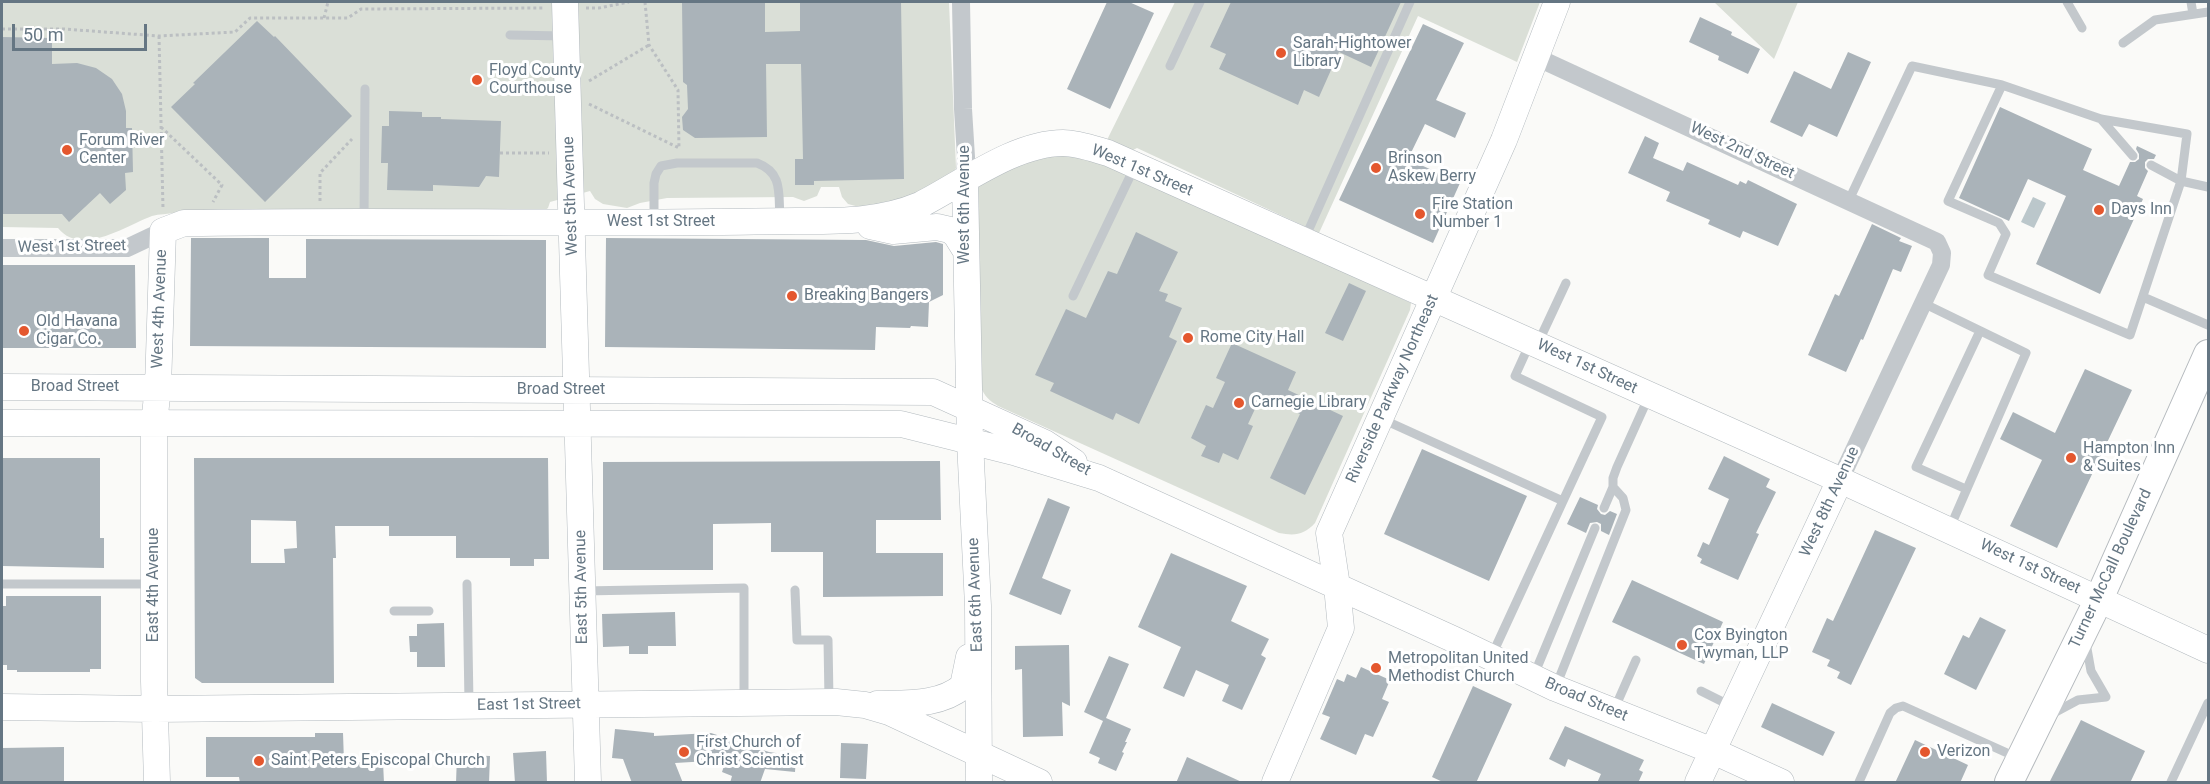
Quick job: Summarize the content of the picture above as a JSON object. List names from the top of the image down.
{
  "streets": {
    "main road": ["Turner McCall Boulevard"],
    "street": [
      "West 2nd Street",
      "West 1st Street",
      "West 5th Avenue",
      "West 6th Avenue",
      "West 4th Avenue",
      "Broad Street",
      "Riverside Parkway Northeast",
      "West 8th Avenue",
      "East 4th Avenue",
      "East 5th Avenue",
      "East 6th Avenue",
      "East 1st Street"
    ]
  },
  "crossings": [
    ["West 2nd Street", "Riverside Parkway Northeast"],
    ["West 2nd Street", "West 8th Avenue"],
    ["West 1st Street", "West 5th Avenue"],
    ["West 1st Street", "West 6th Avenue"],
    ["West 1st Street", "West 4th Avenue"],
    ["West 1st Street", "Riverside Parkway Northeast"],
    ["West 1st Street", "West 8th Avenue"],
    ["West 1st Street", "Turner McCall Boulevard"],
    ["West 5th Avenue", "Broad Street"],
    ["West 5th Avenue", "East 5th Avenue"],
    ["West 6th Avenue", "Broad Street"],
    ["West 6th Avenue", "East 6th Avenue"],
    ["West 4th Avenue", "Broad Street"],
    ["West 4th Avenue", "East 4th Avenue"],
    ["Broad Street", "Riverside Parkway Northeast"],
    ["Broad Street", "West 8th Avenue"],
    ["Broad Street", "East 4th Avenue"],
    ["Broad Street", "East 5th Avenue"],
    ["Broad Street", "East 6th Avenue"],
    ["East 4th Avenue", "East 1st Street"],
    ["East 5th Avenue", "East 1st Street"],
    ["East 6th Avenue", "East 1st Street"]
  ],
  "places": [
    "Sarah-Hightower Library",
    "Floyd County Courthouse",
    "Forum River Center",
    "Brinson Askew Berry",
    "Days Inn",
    "Fire Station Number 1",
    "Breaking Bangers",
    "Old Havana Cigar Co.",
    "Rome City Hall",
    "Carnegie Library",
    "Hampton Inn & Suites",
    "Cox Byington Twyman, LLP",
    "Metropolitan United Methodist Church",
    "First Church of Christ Scientist",
    "Verizon",
    "Saint Peters Episcopal Church"
  ],
  "scale_bar": "50 m"
}
